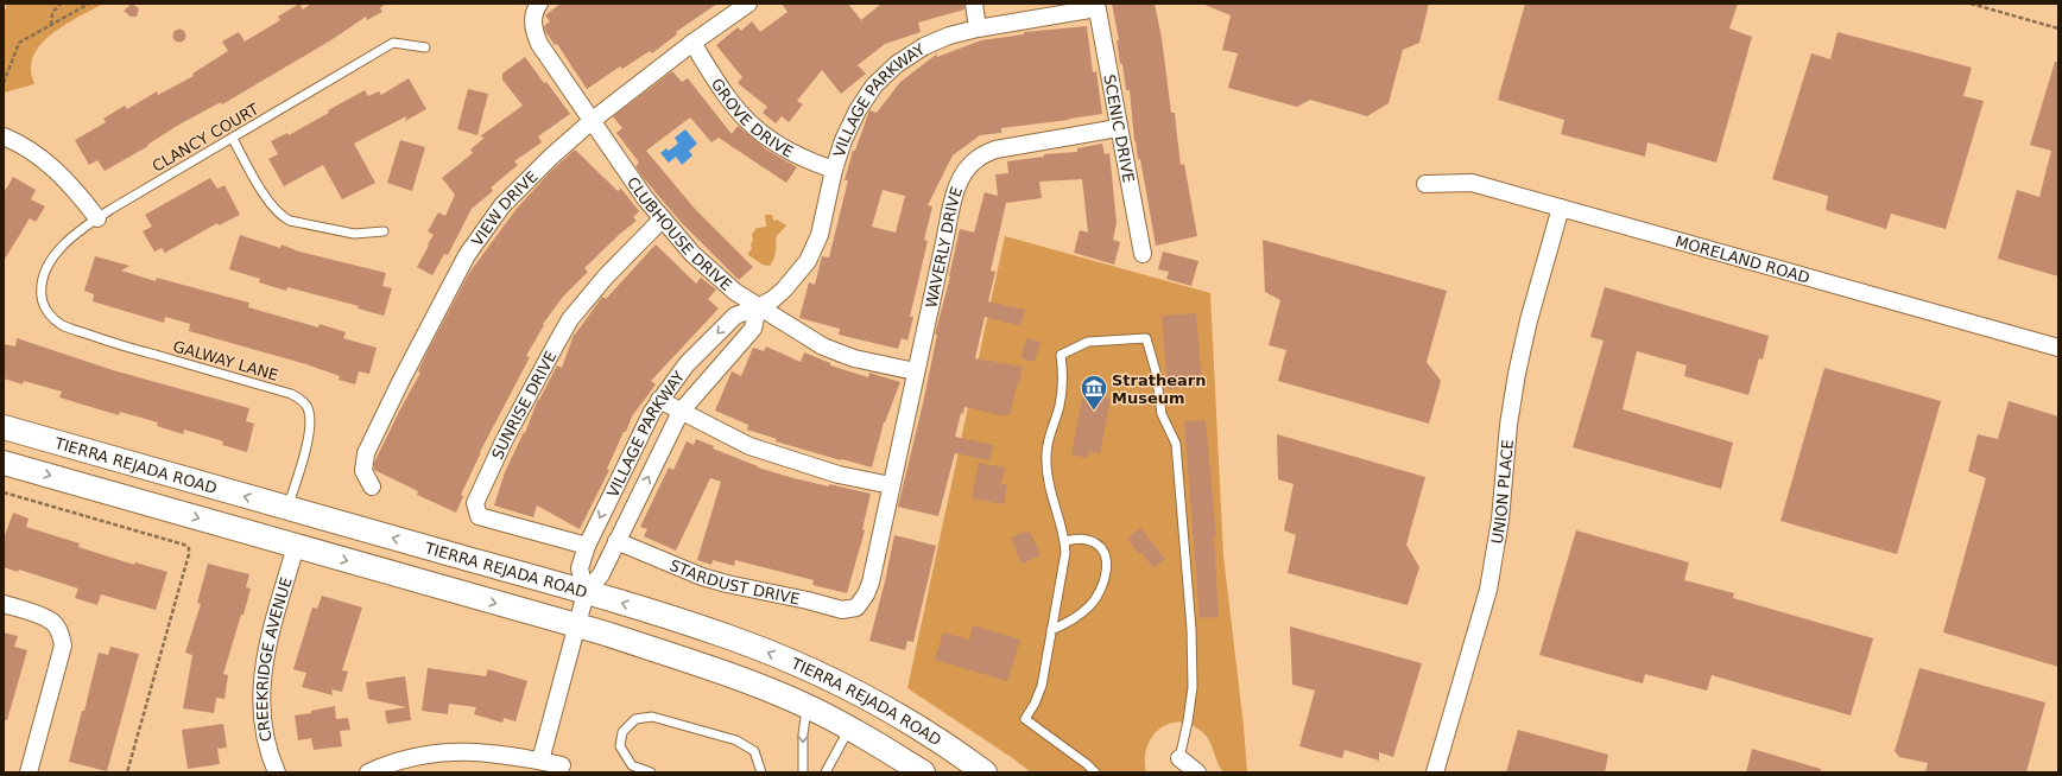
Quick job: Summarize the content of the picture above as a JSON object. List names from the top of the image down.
{
  "streets": {
    "main road": ["TIERRA REJADA ROAD"],
    "street": [
      "VILLAGE PARKWAY",
      "GROVE DRIVE",
      "SCENIC DRIVE",
      "VIEW DRIVE",
      "CLUBHOUSE DRIVE",
      "WAVERLY DRIVE",
      "MORELAND ROAD",
      "SUNRISE DRIVE",
      "UNION PLACE",
      "STARDUST DRIVE",
      "CREEKRIDGE AVENUE"
    ],
    "lane": ["CLANCY COURT", "GALWAY LANE"]
  },
  "crossings": [
    ["VILLAGE PARKWAY", "GROVE DRIVE"],
    ["VILLAGE PARKWAY", "SCENIC DRIVE"],
    ["VILLAGE PARKWAY", "CLUBHOUSE DRIVE"],
    ["VILLAGE PARKWAY", "SUNRISE DRIVE"],
    ["VILLAGE PARKWAY", "TIERRA REJADA ROAD"],
    ["VILLAGE PARKWAY", "STARDUST DRIVE"],
    ["GROVE DRIVE", "VIEW DRIVE"],
    ["SCENIC DRIVE", "WAVERLY DRIVE"],
    ["CLANCY COURT", "GALWAY LANE"],
    ["VIEW DRIVE", "CLUBHOUSE DRIVE"],
    ["CLUBHOUSE DRIVE", "WAVERLY DRIVE"],
    ["CLUBHOUSE DRIVE", "SUNRISE DRIVE"],
    ["WAVERLY DRIVE", "STARDUST DRIVE"],
    ["MORELAND ROAD", "UNION PLACE"],
    ["GALWAY LANE", "TIERRA REJADA ROAD"],
    ["TIERRA REJADA ROAD", "CREEKRIDGE AVENUE"]
  ],
  "places": {
    "museum": ["Strathearn Museum"]
  }
}
